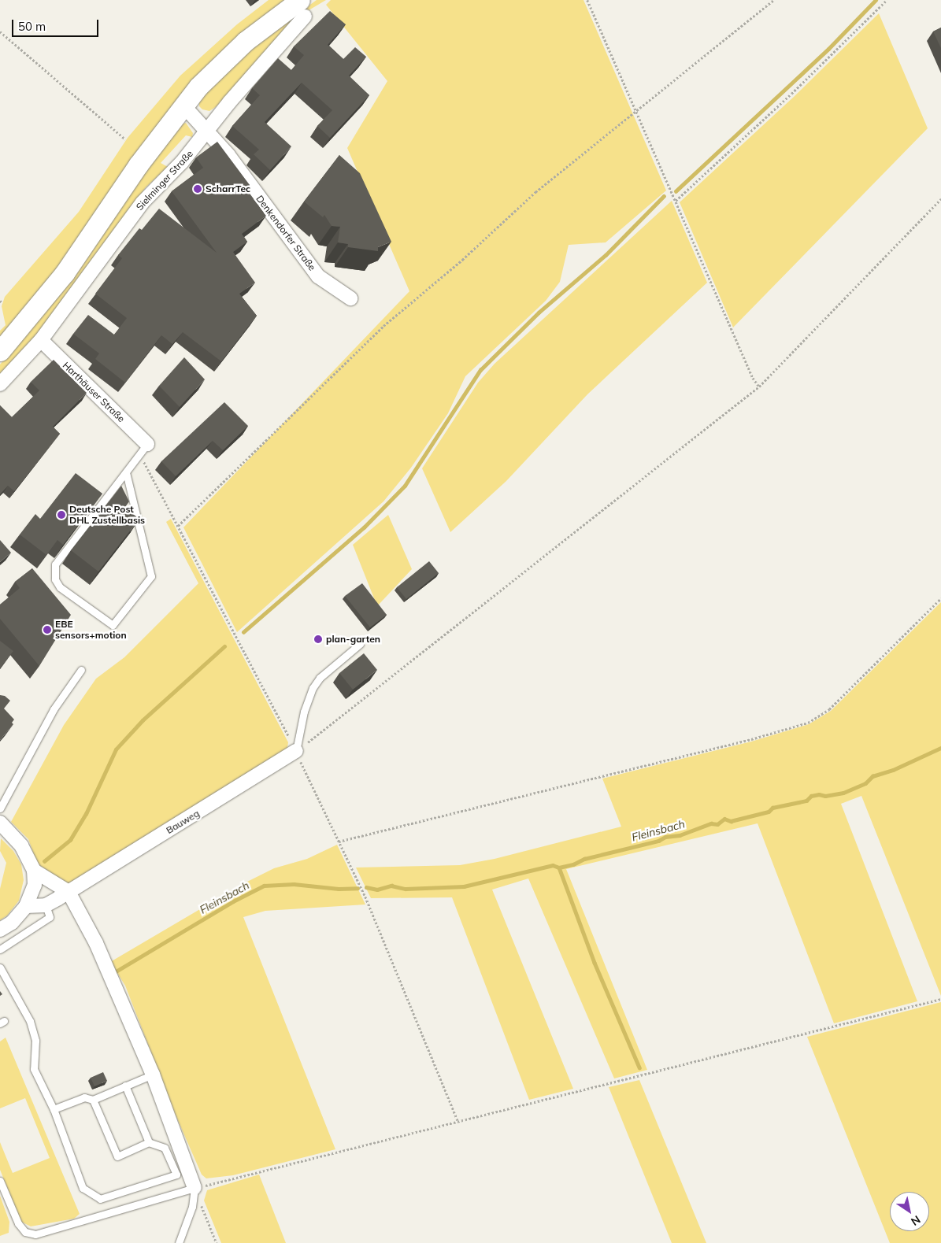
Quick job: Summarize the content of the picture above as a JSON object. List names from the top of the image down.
{
  "streets": {
    "street": [
      "Sielminger Straße",
      "Denkendorfer Straße",
      "Harthäuser Straße",
      "Bauweg"
    ]
  },
  "crossings": [
    ["Sielminger Straße", "Denkendorfer Straße"],
    ["Sielminger Straße", "Harthäuser Straße"]
  ],
  "water": ["Fleinsbach"],
  "places": [
    "ScharrTec",
    "Deutsche Post DHL Zustellbasis",
    "EBE sensors+motion",
    "plan-garten"
  ],
  "scale_bar": "50 m",
  "north": "bottom right"
}
